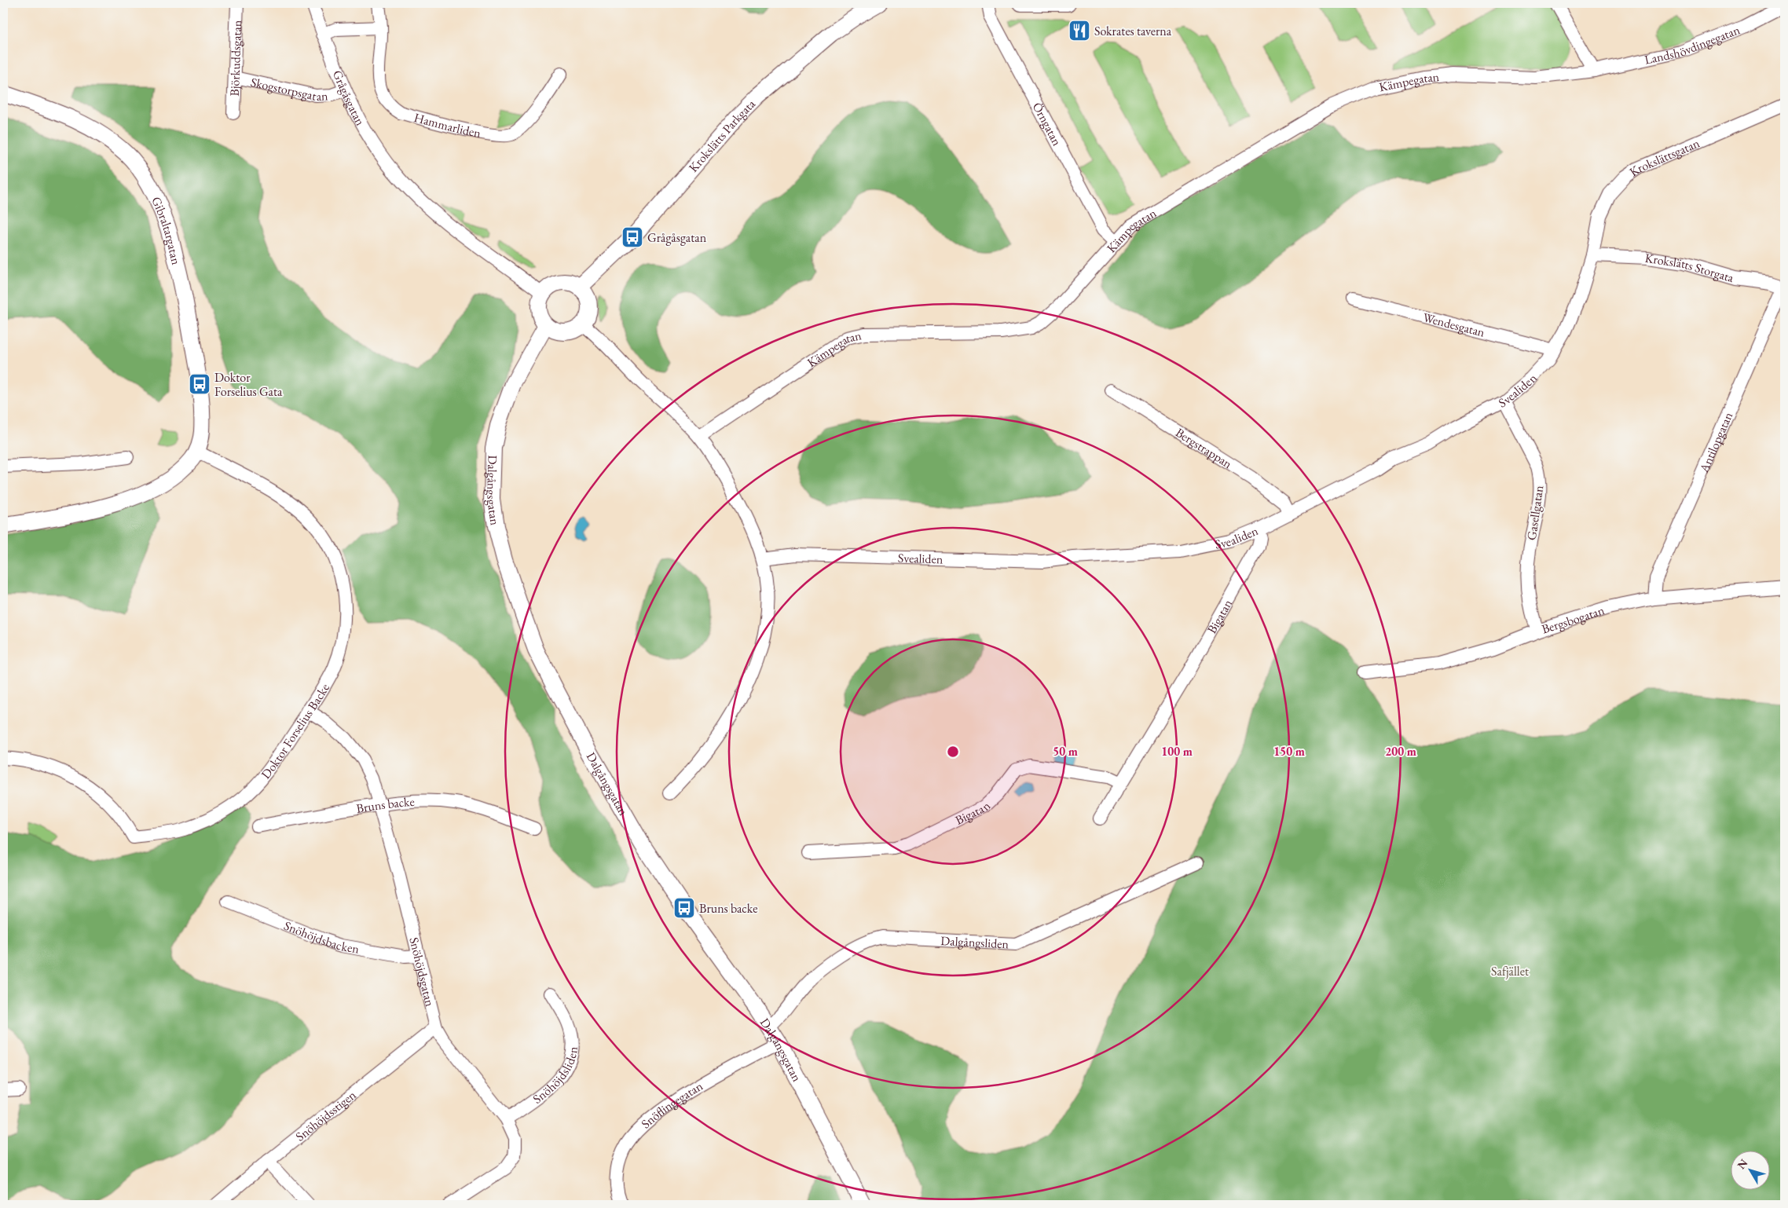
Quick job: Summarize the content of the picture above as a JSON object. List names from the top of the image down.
{
  "streets": {
    "street": [
      "Landshövdingegatan",
      "Björkuddsgatan",
      "Kämpegatan",
      "Skogstorpsgatan",
      "Grågåsgatan",
      "Hammarliden",
      "Örngatan",
      "Krokslätts Parkgata",
      "Krokslättsgatan",
      "Gibraltargatan",
      "Krokslätts Storgata",
      "Wendesgatan",
      "Svealiden",
      "Antilopgatan",
      "Bergstrappan",
      "Dalgångsgatan",
      "Gasellgatan",
      "Bigatan",
      "Bergsbogatan",
      "Doktor Forselius Backe",
      "Bruns backe",
      "Snöhöjdsbacken",
      "Dalgångsliden",
      "Snöhöjdsgatan",
      "Snöhöjdsliden",
      "Snöflingegatan",
      "Snöhöjdsstigen"
    ]
  },
  "crossings": [
    ["Landshövdingegatan", "Kämpegatan"],
    ["Björkuddsgatan", "Skogstorpsgatan"],
    ["Kämpegatan", "Örngatan"],
    ["Skogstorpsgatan", "Grågåsgatan"],
    ["Grågåsgatan", "Krokslätts Parkgata"],
    ["Grågåsgatan", "Dalgångsgatan"],
    ["Krokslätts Parkgata", "Dalgångsgatan"],
    ["Krokslättsgatan", "Krokslätts Storgata"],
    ["Krokslättsgatan", "Svealiden"],
    ["Gibraltargatan", "Doktor Forselius Backe"],
    ["Krokslätts Storgata", "Svealiden"],
    ["Krokslätts Storgata", "Antilopgatan"],
    ["Wendesgatan", "Svealiden"],
    ["Svealiden", "Bergstrappan"],
    ["Svealiden", "Gasellgatan"],
    ["Svealiden", "Bigatan"],
    ["Antilopgatan", "Bergsbogatan"],
    ["Dalgångsgatan", "Dalgångsliden"],
    ["Dalgångsgatan", "Snöflingegatan"],
    ["Gasellgatan", "Bergsbogatan"],
    ["Doktor Forselius Backe", "Snöhöjdsgatan"],
    ["Bruns backe", "Snöhöjdsgatan"],
    ["Snöhöjdsbacken", "Snöhöjdsgatan"],
    ["Snöhöjdsgatan", "Snöhöjdsliden"],
    ["Snöhöjdsgatan", "Snöhöjdsstigen"]
  ],
  "parks": ["Safjället"],
  "places": {
    "restaurant": ["Sokrates taverna"],
    "bus stop": ["Grågåsgatan", "Doktor Forselius Gata", "Bruns backe"]
  },
  "north": "top left",
  "rings": [
    "50 m",
    "100 m",
    "150 m",
    "200 m"
  ]
}
